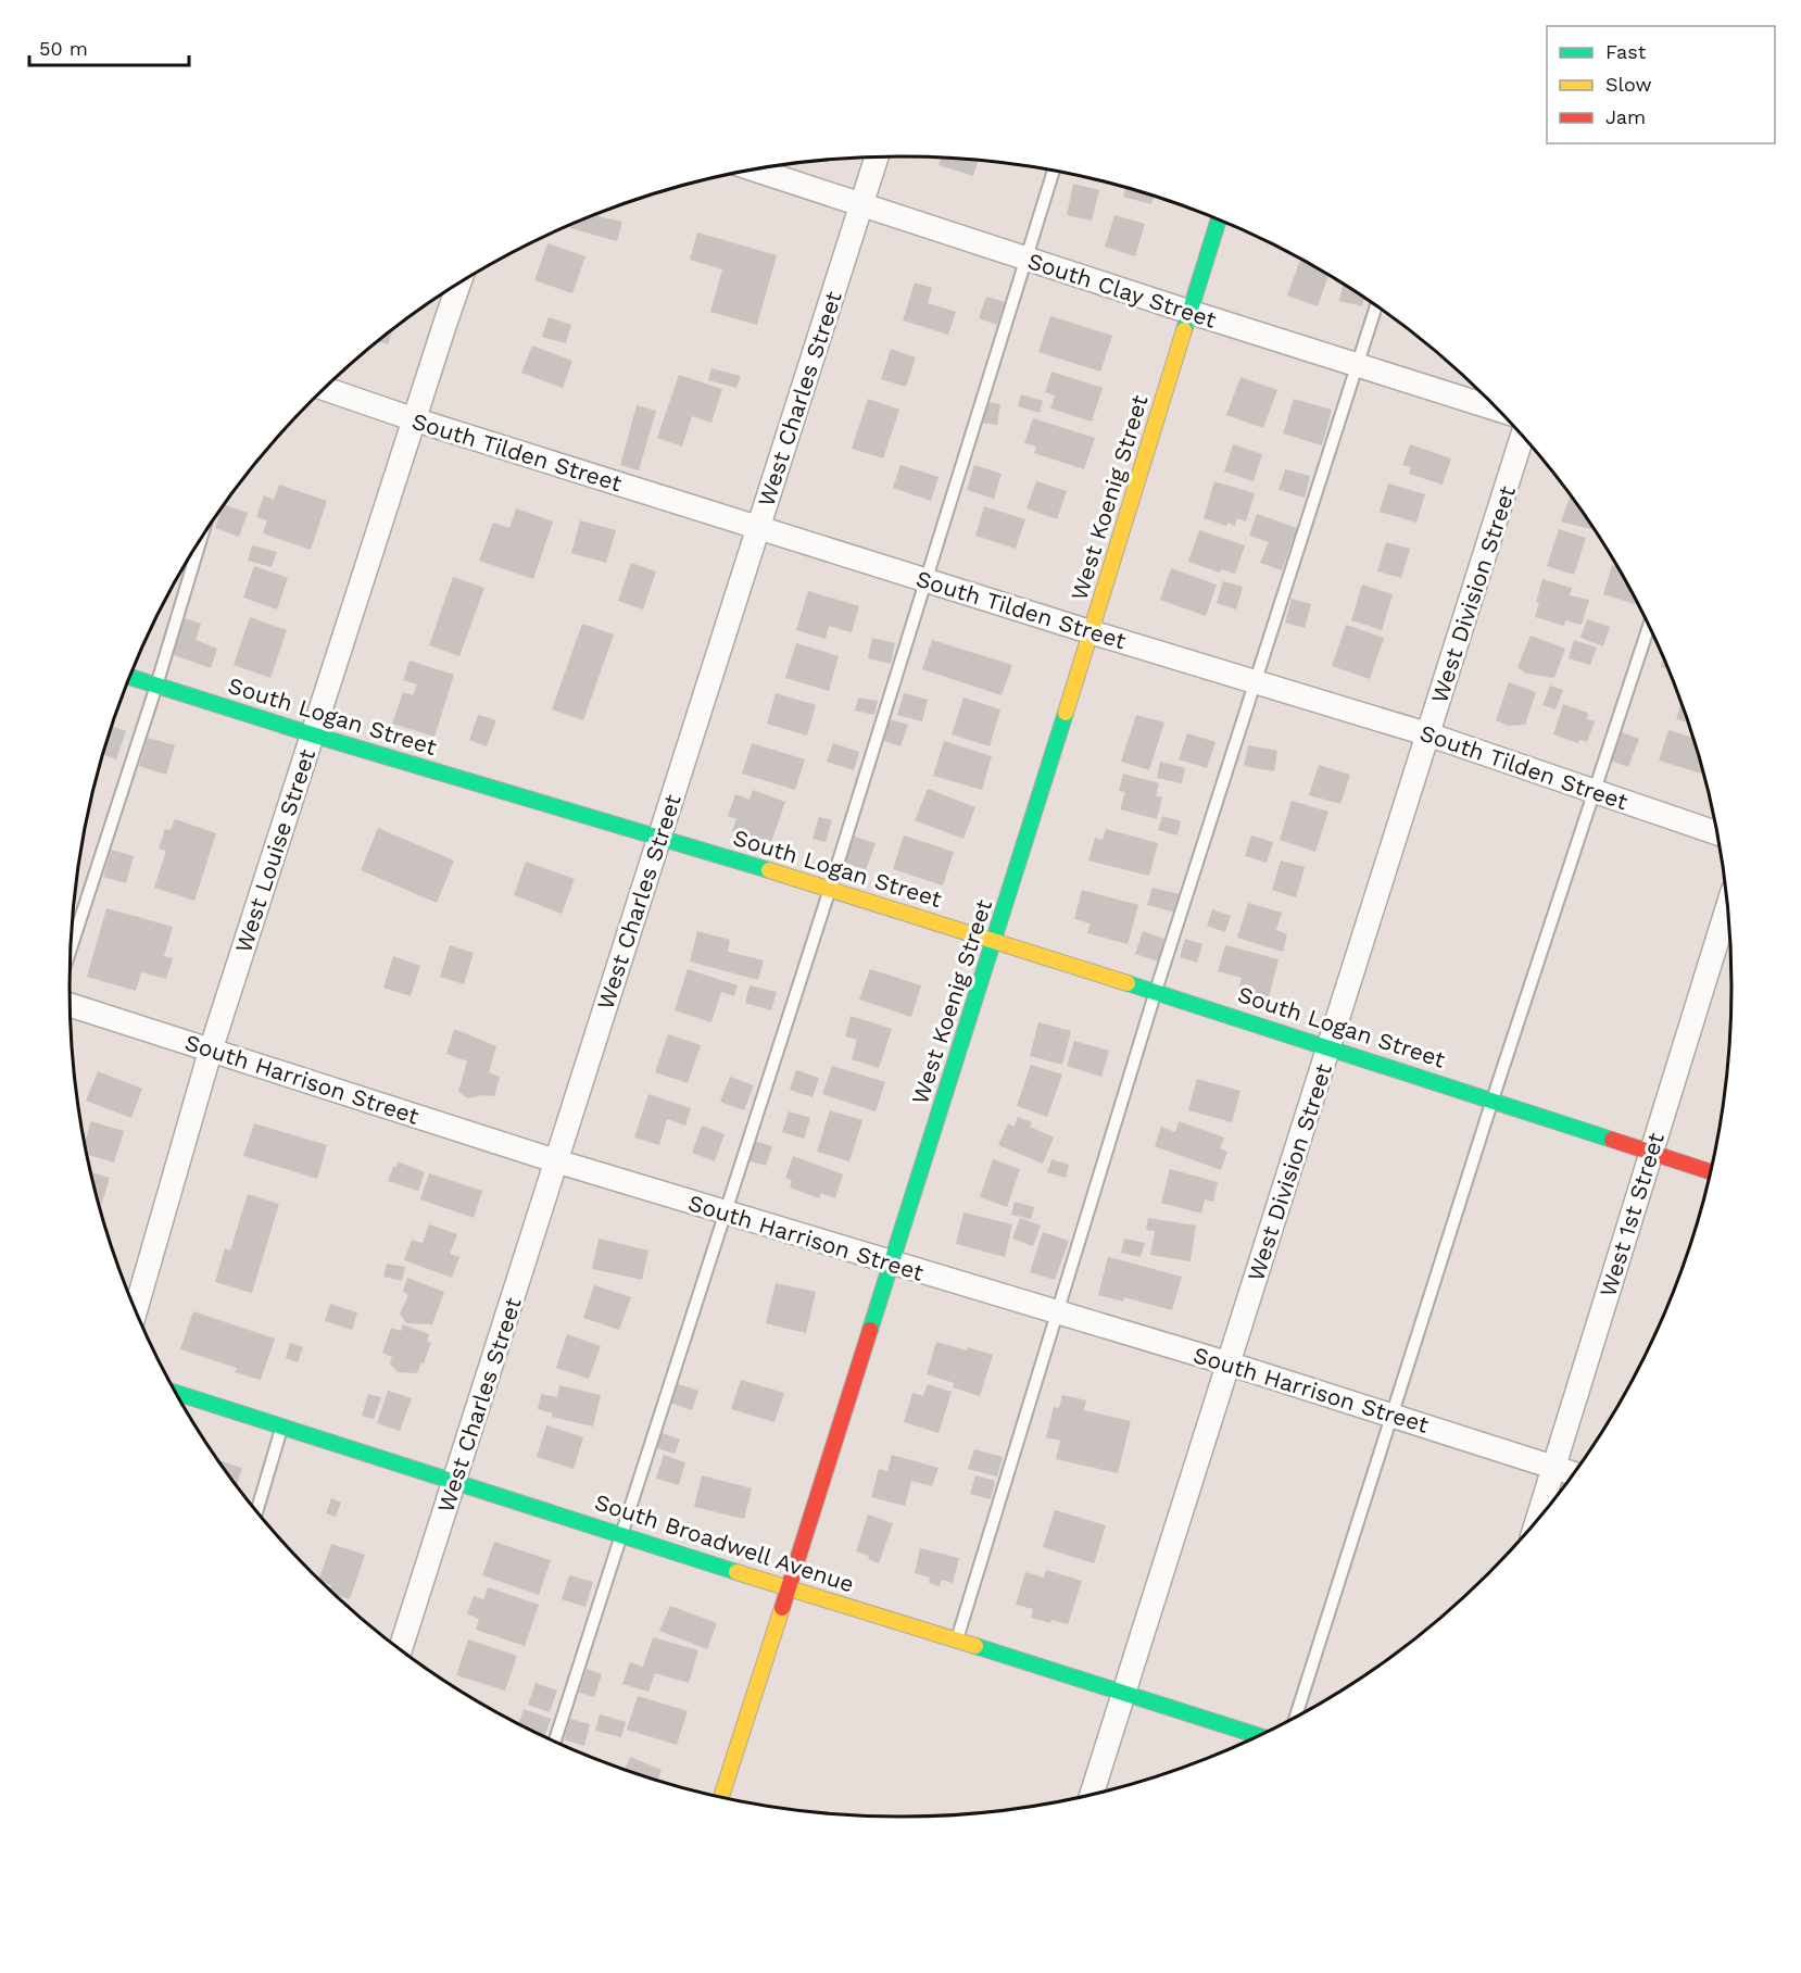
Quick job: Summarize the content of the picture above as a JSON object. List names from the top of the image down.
{
  "streets": {
    "street": [
      "South Clay Street",
      "West Charles Street",
      "South Tilden Street",
      "West Koenig Street",
      "West Division Street",
      "South Logan Street",
      "West Louise Street",
      "South Harrison Street",
      "West 1st Street",
      "South Broadwell Avenue"
    ]
  },
  "crossings": [
    ["South Clay Street", "West Charles Street"],
    ["South Clay Street", "West Koenig Street"],
    ["West Charles Street", "South Tilden Street"],
    ["West Charles Street", "South Logan Street"],
    ["West Charles Street", "South Harrison Street"],
    ["West Charles Street", "South Broadwell Avenue"],
    ["South Tilden Street", "West Koenig Street"],
    ["South Tilden Street", "West Division Street"],
    ["South Tilden Street", "West Louise Street"],
    ["West Koenig Street", "South Logan Street"],
    ["West Koenig Street", "South Harrison Street"],
    ["West Koenig Street", "South Broadwell Avenue"],
    ["West Division Street", "South Logan Street"],
    ["West Division Street", "South Harrison Street"],
    ["West Division Street", "South Broadwell Avenue"],
    ["South Logan Street", "West Louise Street"],
    ["South Logan Street", "West 1st Street"],
    ["West Louise Street", "South Harrison Street"],
    ["South Harrison Street", "West 1st Street"]
  ],
  "legend": ["Fast", "Slow", "Jam"],
  "scale_bar": "50 m"
}
